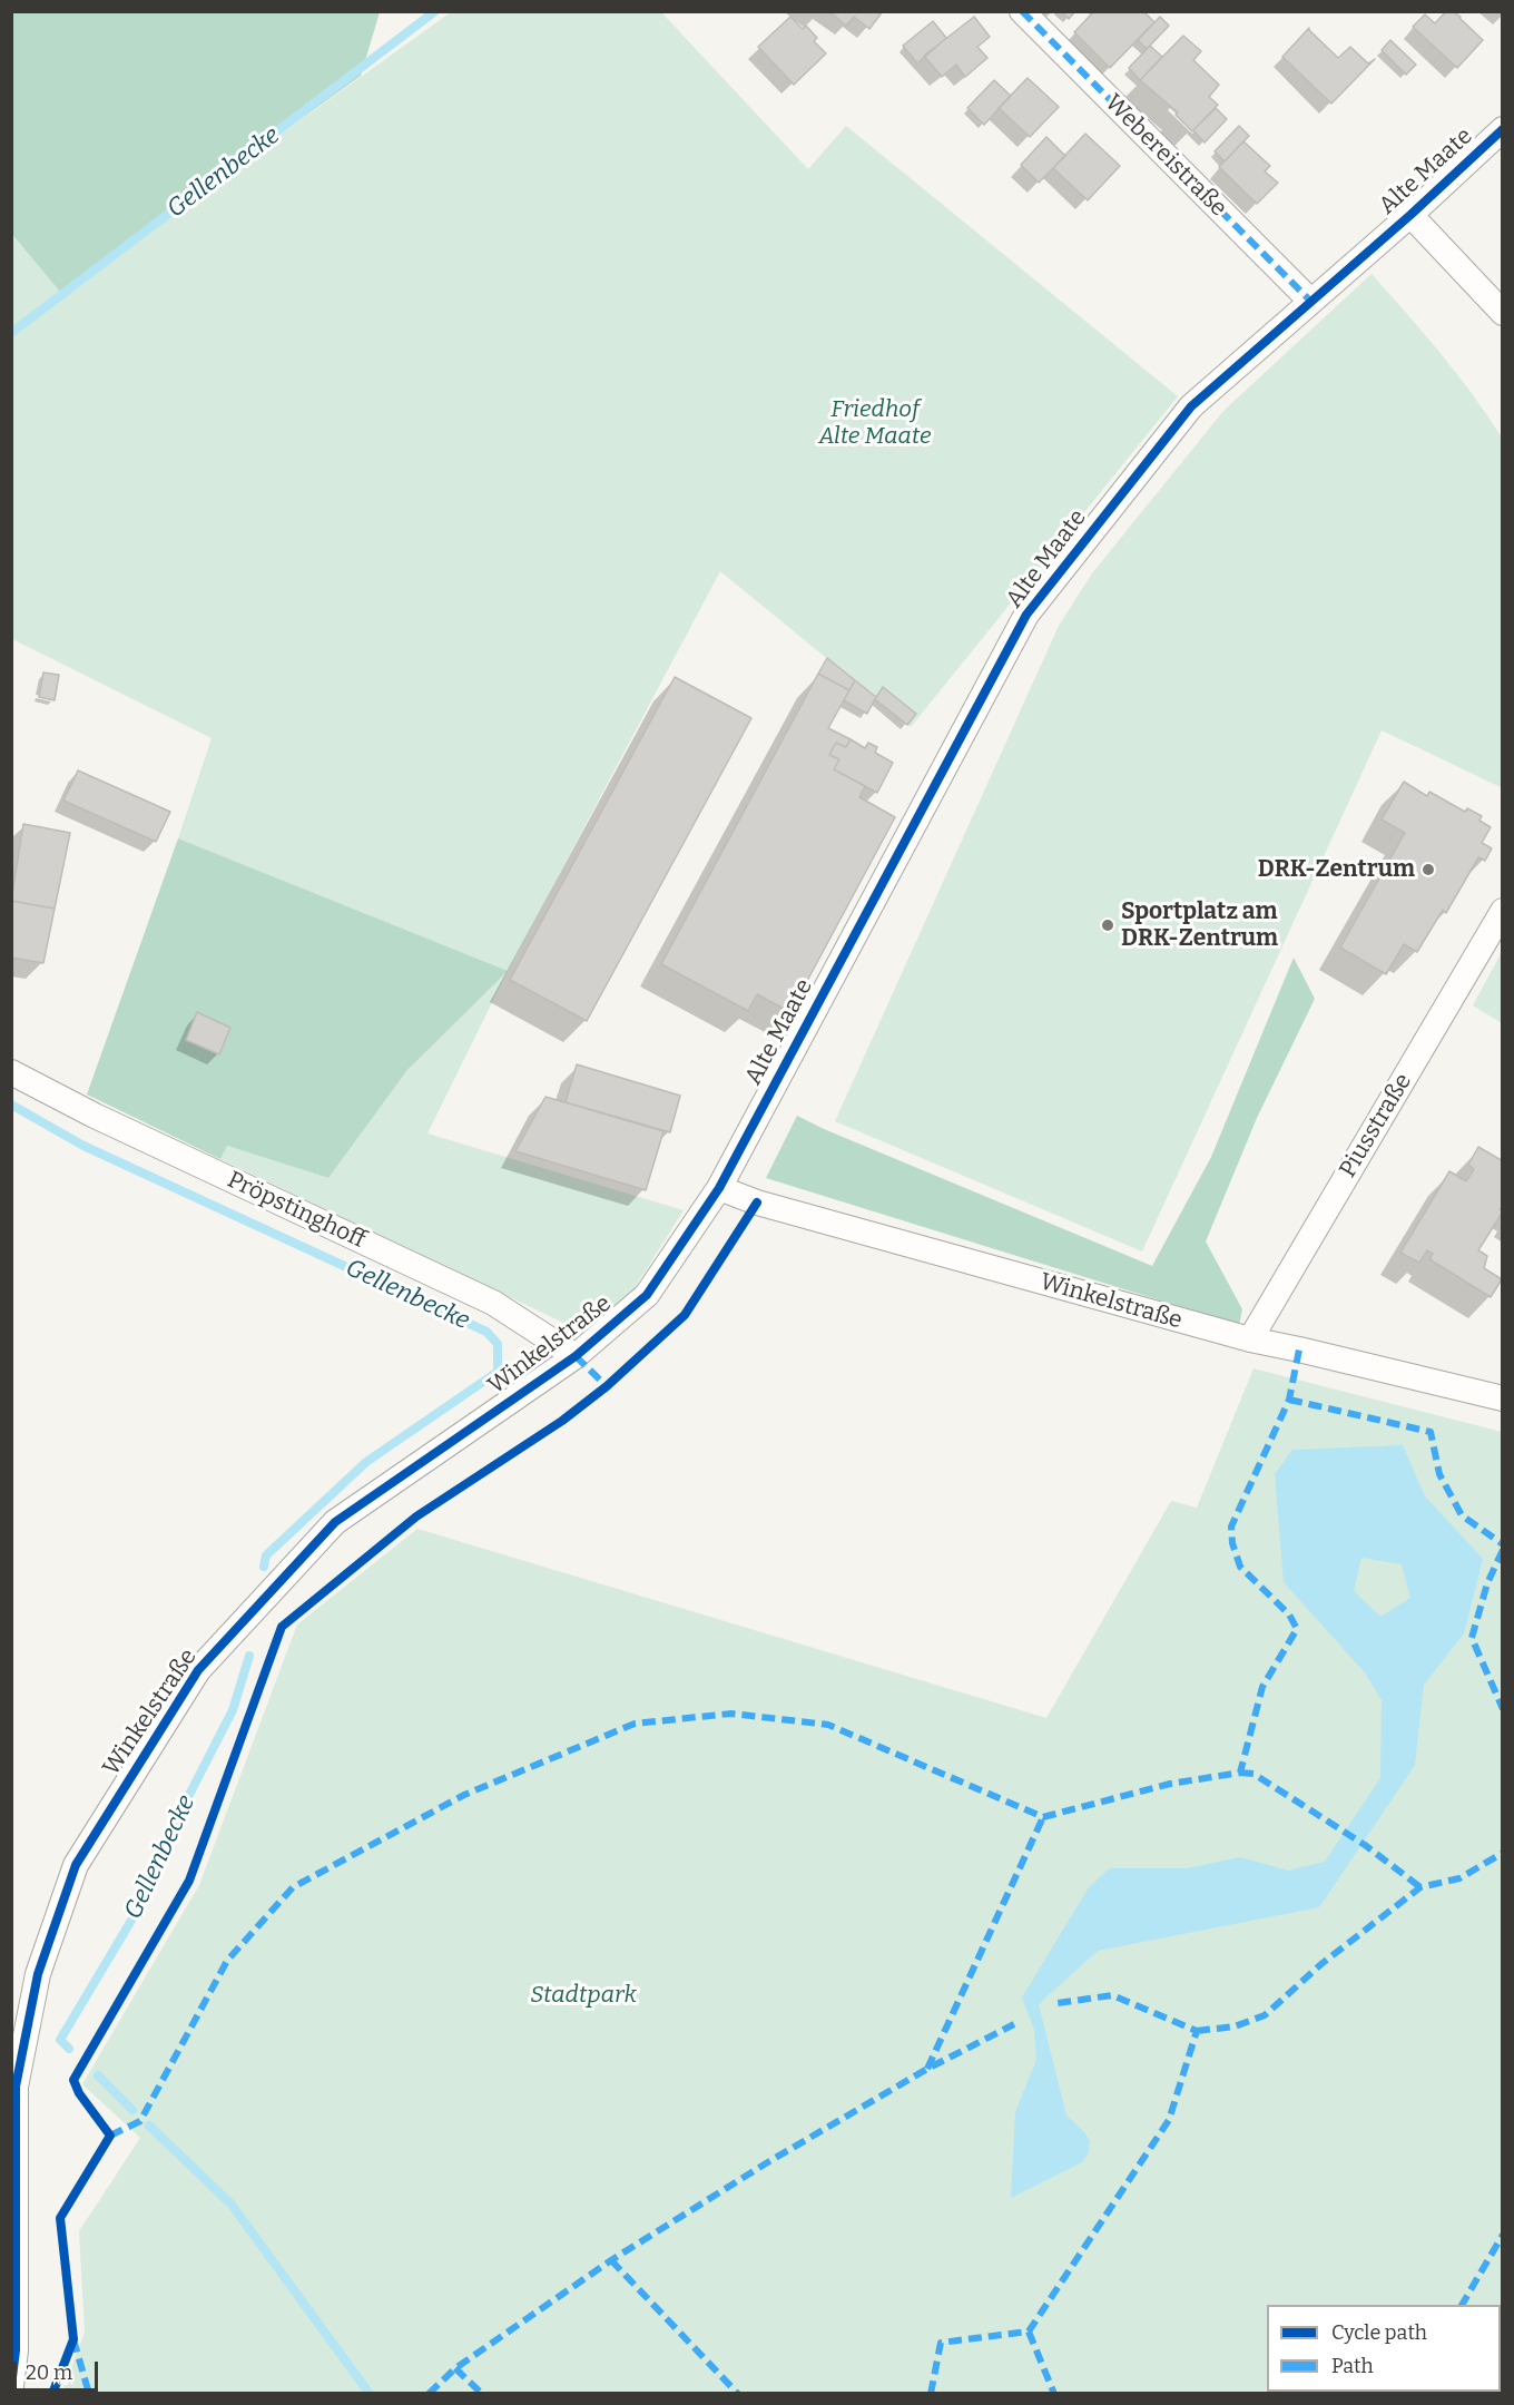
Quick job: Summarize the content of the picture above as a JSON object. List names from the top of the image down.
{
  "streets": {
    "street": [
      "Webereistraße",
      "Alte Maate",
      "Piusstraße",
      "Pröpstinghoff",
      "Winkelstraße"
    ]
  },
  "crossings": [
    ["Webereistraße", "Alte Maate"],
    ["Alte Maate", "Winkelstraße"],
    ["Piusstraße", "Winkelstraße"],
    ["Pröpstinghoff", "Winkelstraße"]
  ],
  "water": ["Gellenbecke"],
  "parks": ["Friedhof Alte Maate", "Stadtpark"],
  "places": ["DRK-Zentrum", "Sportplatz am DRK-Zentrum"],
  "legend": ["Cycle path", "Path"],
  "scale_bar": "20 m"
}
